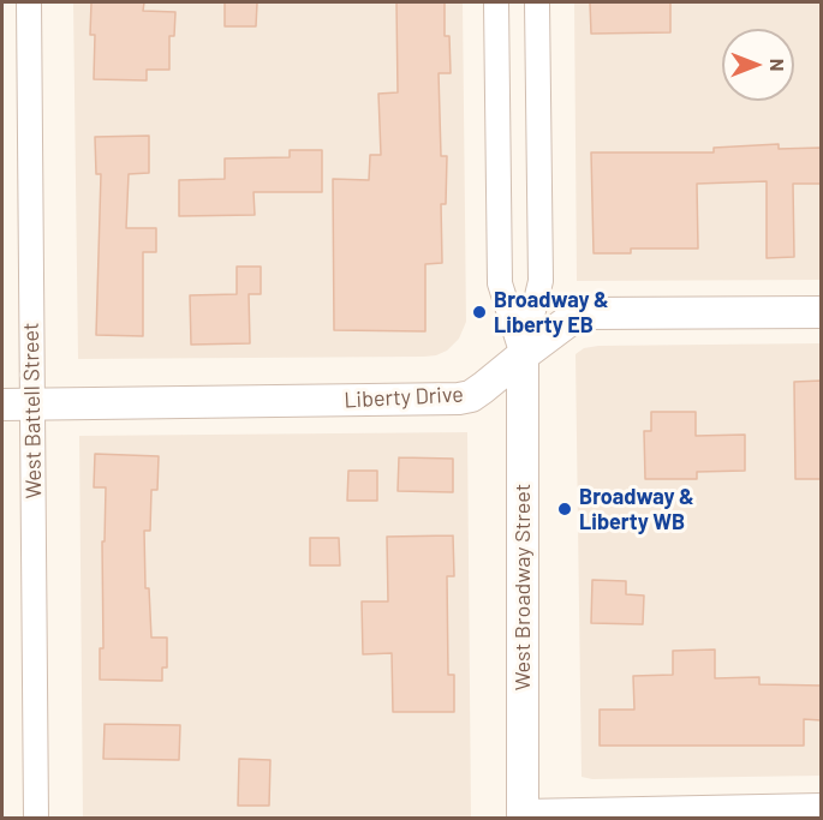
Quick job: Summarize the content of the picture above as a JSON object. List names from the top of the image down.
{
  "streets": {
    "street": ["Liberty Drive", "West Battell Street", "West Broadway Street"]
  },
  "crossings": [
    ["Liberty Drive", "West Battell Street"],
    ["Liberty Drive", "West Broadway Street"]
  ],
  "places": ["Broadway & Liberty EB", "Broadway & Liberty WB"],
  "north": "right"
}
